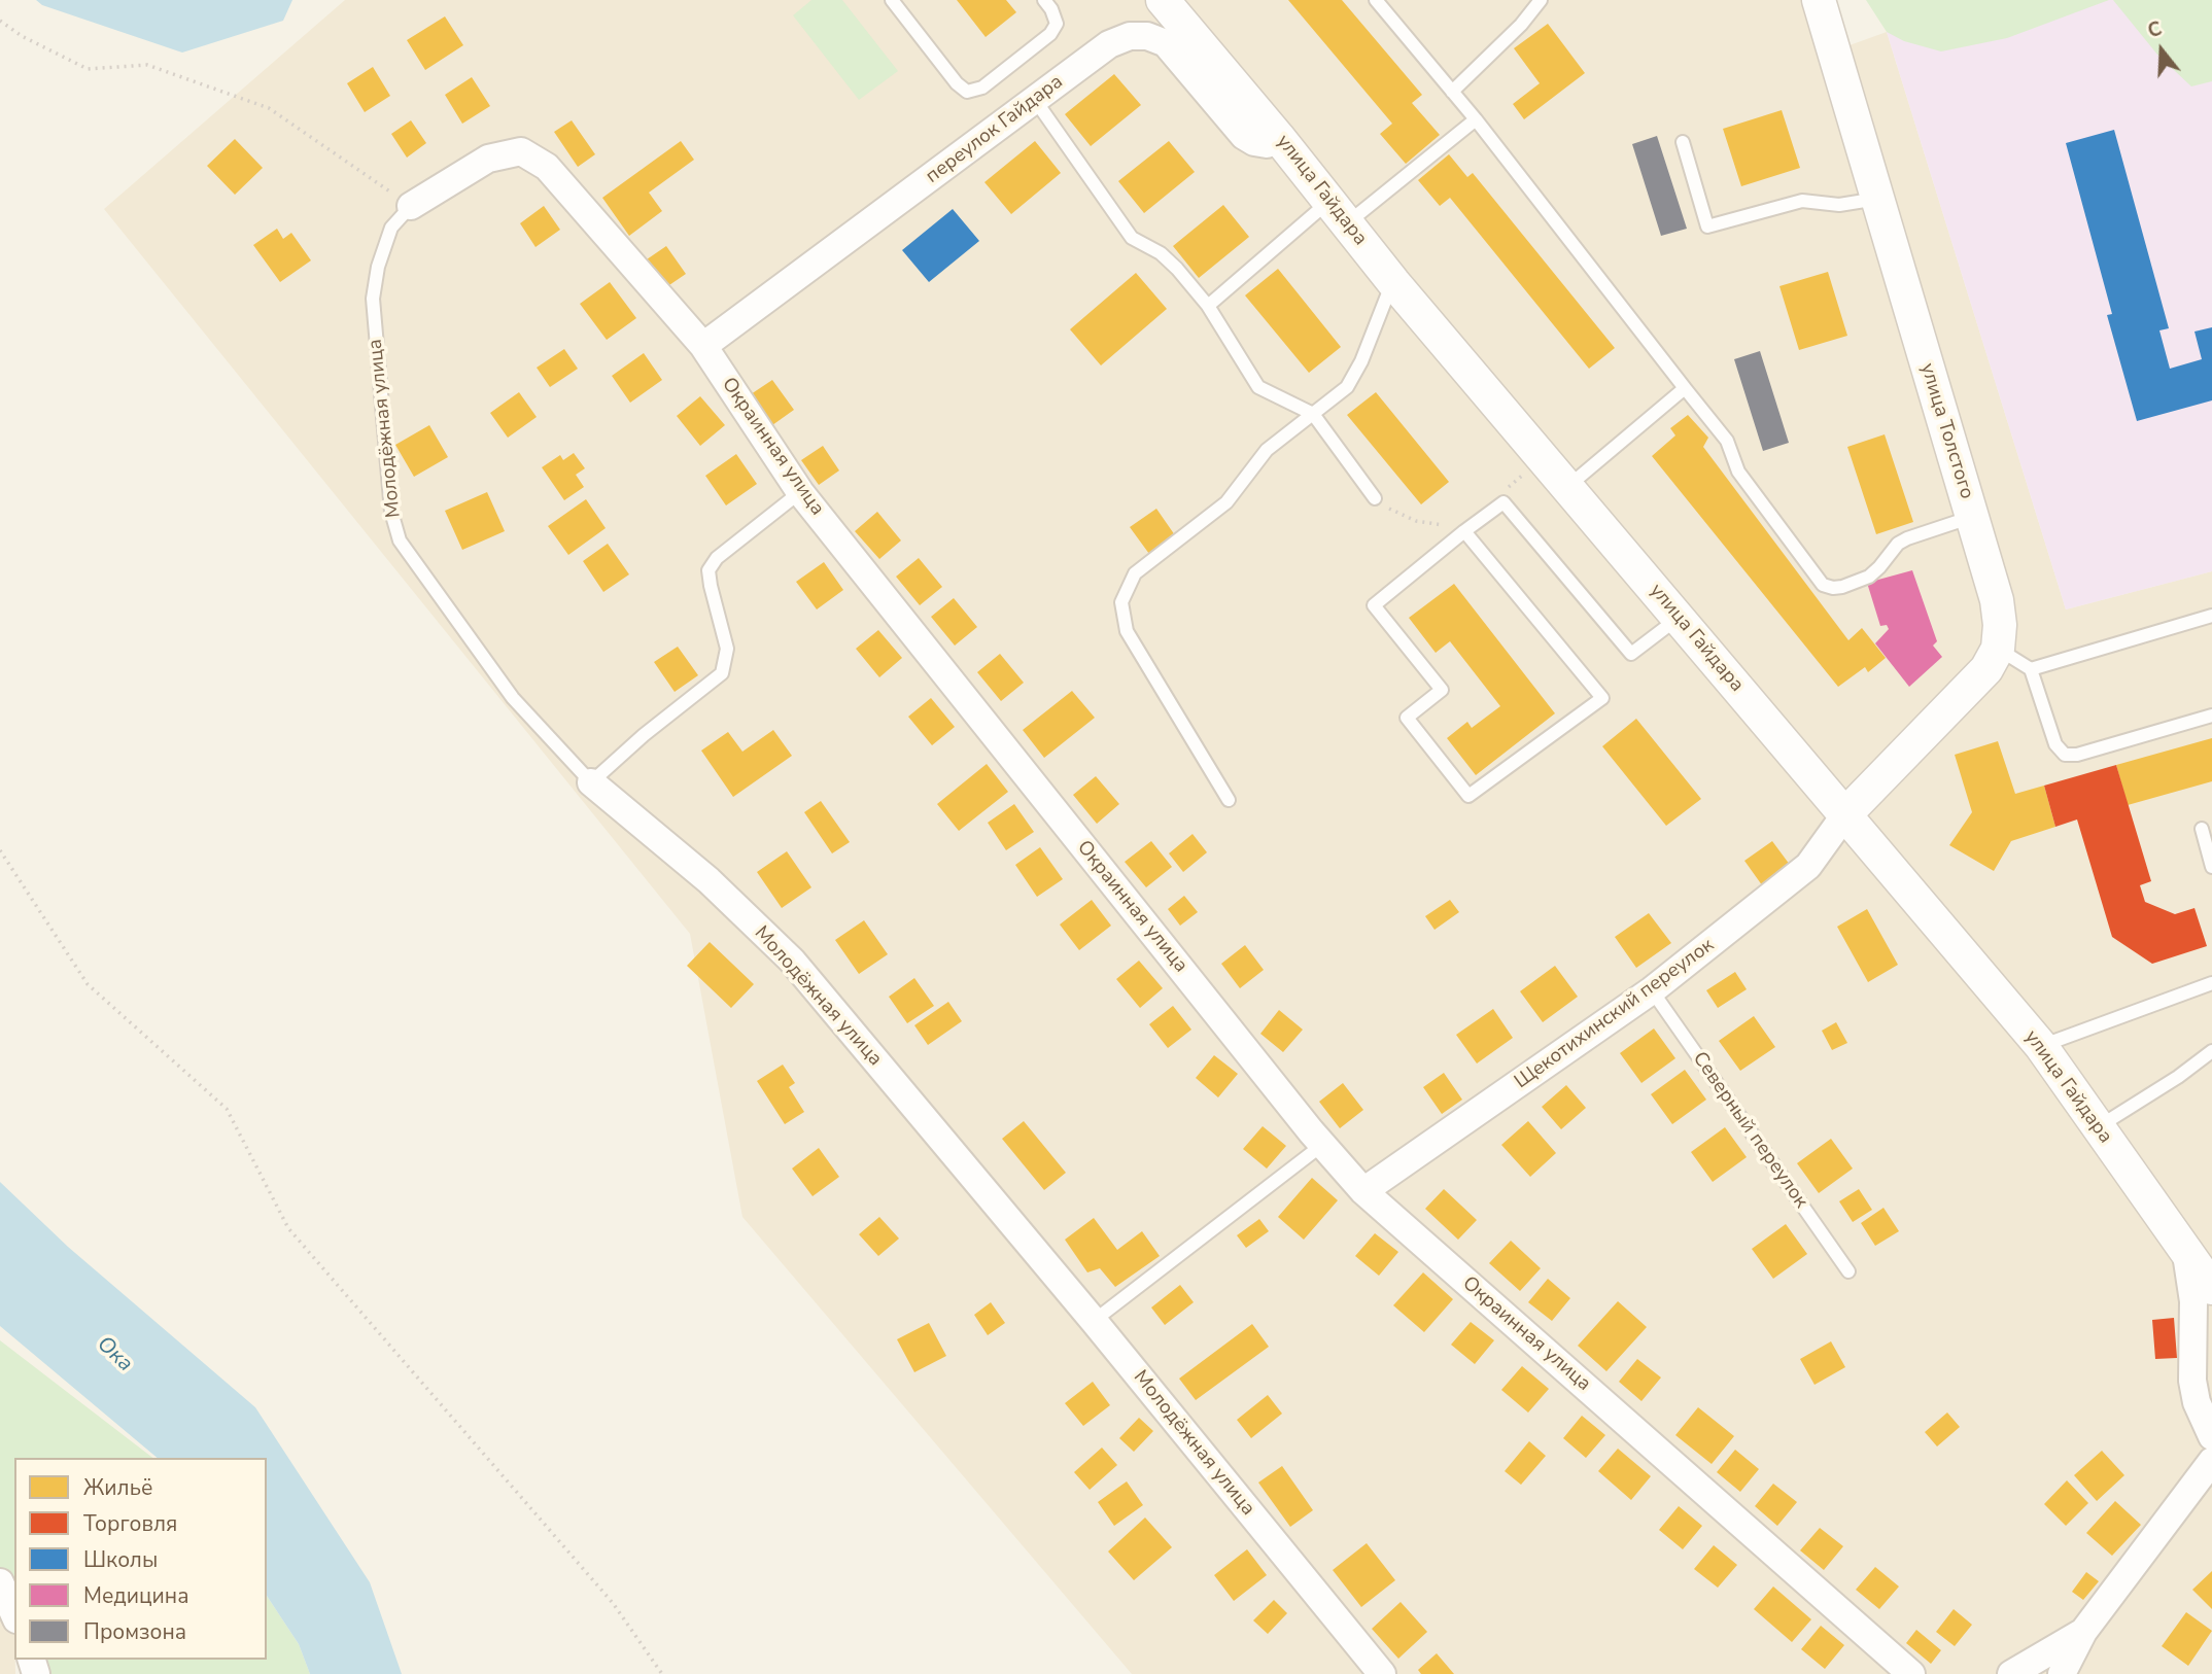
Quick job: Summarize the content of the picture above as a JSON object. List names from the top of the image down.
{
  "streets": {
    "street": [
      "переулок Гайдара",
      "улица Гайдара",
      "Молодёжная улица",
      "улица Толстого",
      "Окраинная улица",
      "Щекотихинский переулок"
    ],
    "lane": ["Северный переулок"]
  },
  "crossings": [
    ["переулок Гайдара", "улица Гайдара"],
    ["переулок Гайдара", "Окраинная улица"],
    ["улица Гайдара", "Щекотихинский переулок"],
    ["Молодёжная улица", "Окраинная улица"],
    ["Окраинная улица", "Щекотихинский переулок"],
    ["Щекотихинский переулок", "Северный переулок"]
  ],
  "water": ["Ока"],
  "legend": [
    "Жильё",
    "Торговля",
    "Школы",
    "Медицина",
    "Промзона"
  ],
  "north": "top"
}
